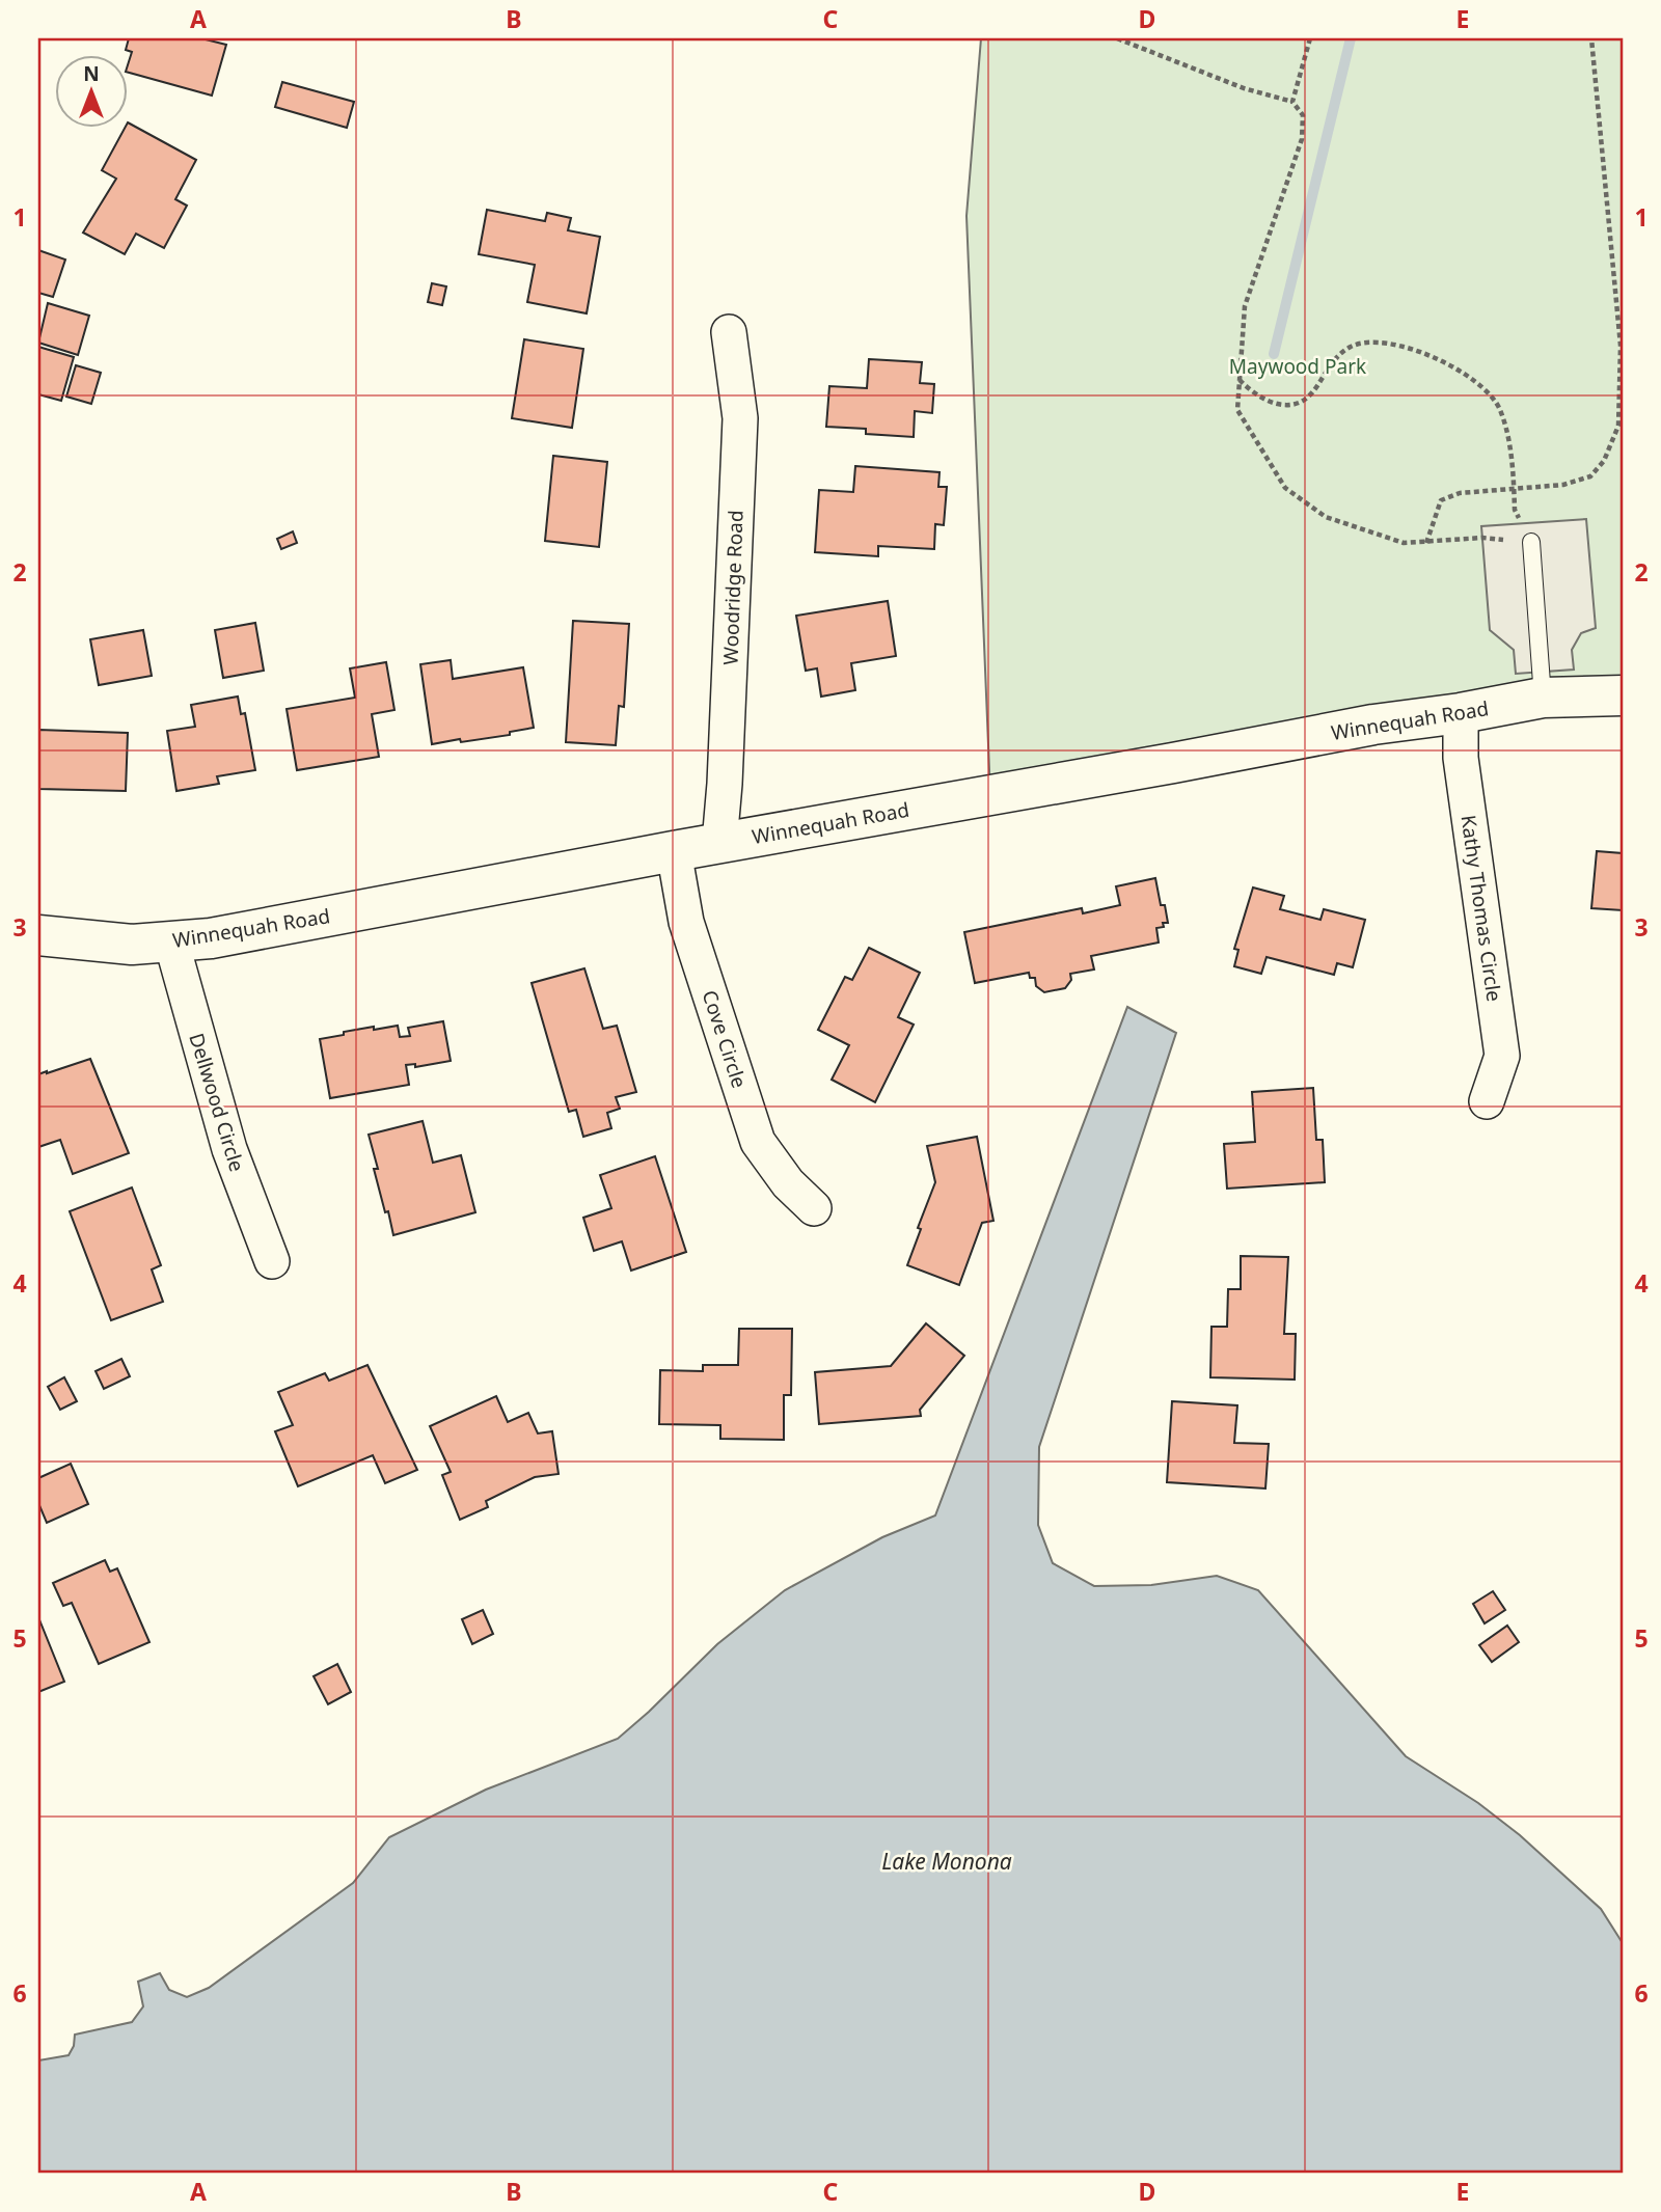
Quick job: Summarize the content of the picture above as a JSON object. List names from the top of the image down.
{
  "streets": {
    "street": [
      "Woodridge Road",
      "Winnequah Road",
      "Kathy Thomas Circle",
      "Cove Circle",
      "Dellwood Circle"
    ]
  },
  "crossings": [
    ["Woodridge Road", "Winnequah Road"],
    ["Winnequah Road", "Kathy Thomas Circle"],
    ["Winnequah Road", "Cove Circle"],
    ["Winnequah Road", "Dellwood Circle"]
  ],
  "water": ["Lake Monona"],
  "parks": ["Maywood Park"],
  "north": "top",
  "grid": {
    "columns": [
      "A",
      "B",
      "C",
      "D",
      "E"
    ],
    "rows": [
      "1",
      "2",
      "3",
      "4",
      "5",
      "6"
    ]
  }
}
